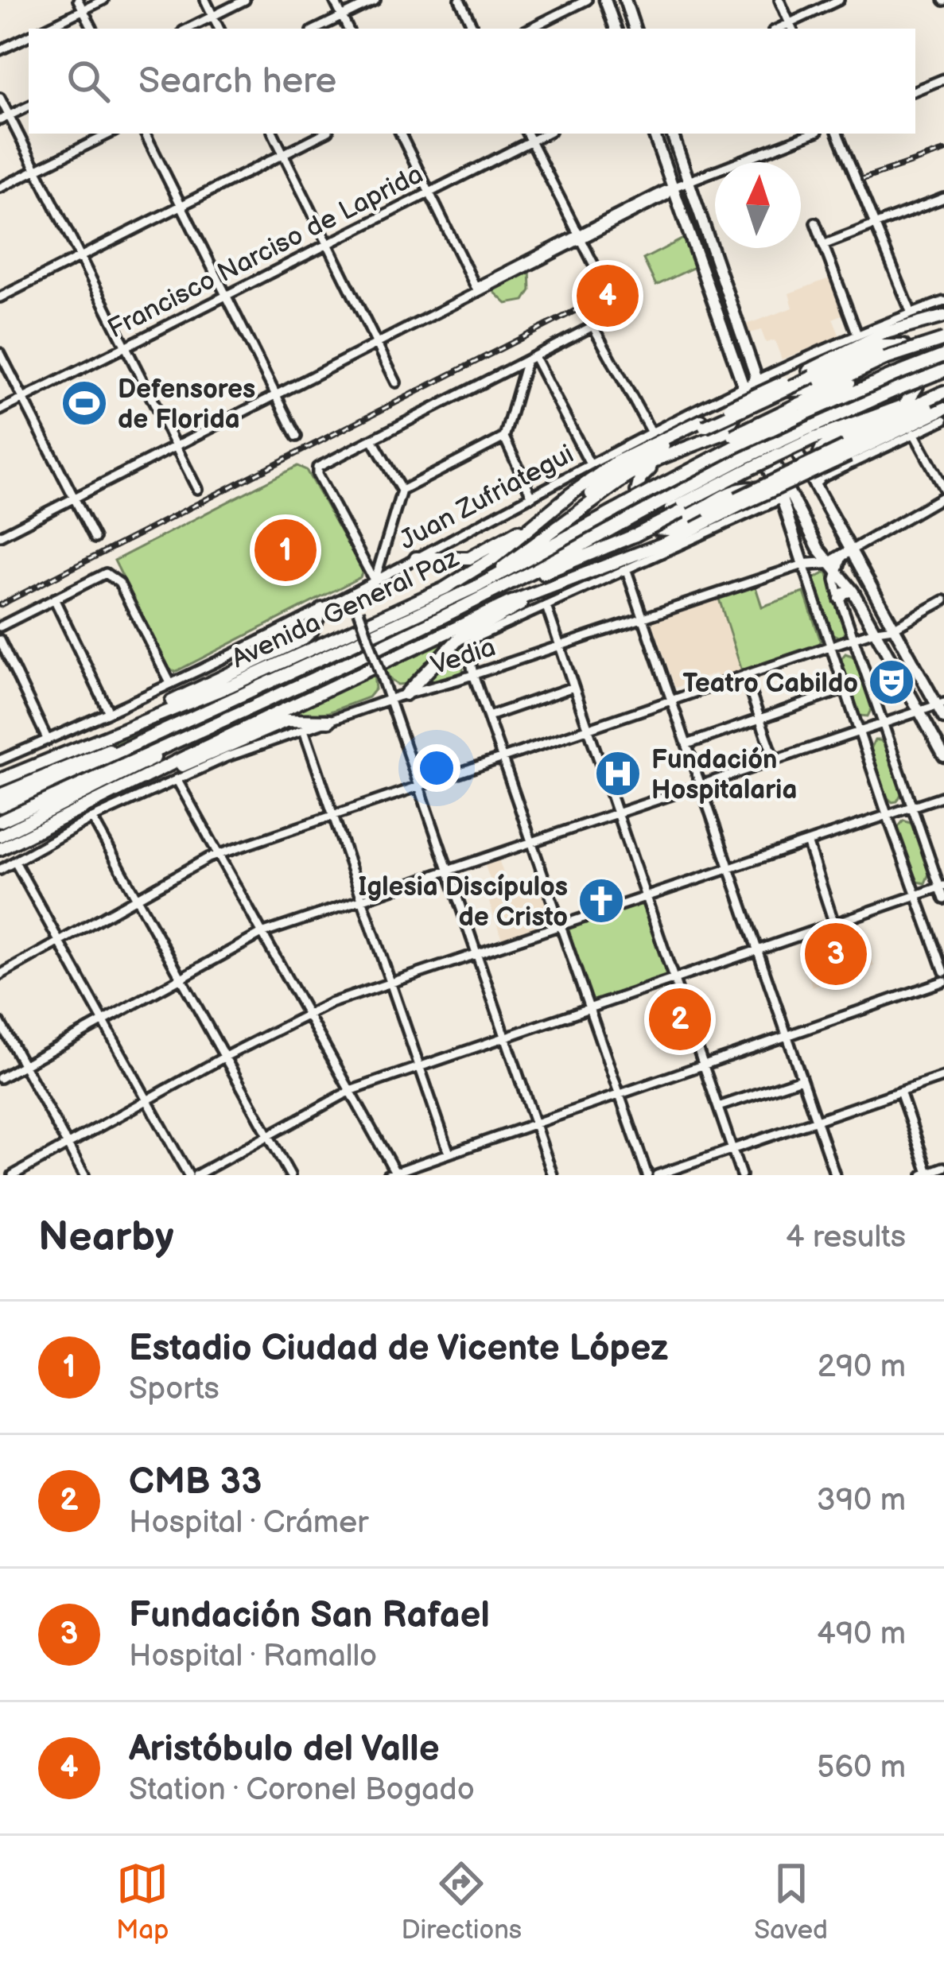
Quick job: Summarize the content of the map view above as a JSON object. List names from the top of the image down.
{
  "streets": {
    "highway": ["Avenida General Paz"],
    "main road": ["Vedia"],
    "street": ["Francisco Narciso de Laprida", "Juan Zufriategui"]
  },
  "places": {
    "sports": ["Defensores de Florida"],
    "theatre": ["Teatro Cabildo"],
    "hospital": ["Fundación Hospitalaria"],
    "church": ["Iglesia Discípulos de Cristo"]
  },
  "north": "top",
  "page": {
    "search": "Search here",
    "pins": [
      "4",
      "1",
      "3",
      "2"
    ],
    "heading": ["Nearby", "4 results"],
    "list": [
      {
        "mark": "1",
        "name": "Estadio Ciudad de Vicente López",
        "note": "Sports",
        "value": "290 m"
      },
      {
        "mark": "2",
        "name": "CMB 33",
        "note": "Hospital · Crámer",
        "value": "390 m"
      },
      {
        "mark": "3",
        "name": "Fundación San Rafael",
        "note": "Hospital · Ramallo",
        "value": "490 m"
      },
      {
        "mark": "4",
        "name": "Aristóbulo del Valle",
        "note": "Station · Coronel Bogado",
        "value": "560 m"
      }
    ],
    "nav": ["Map", "Directions", "Saved"]
  }
}
